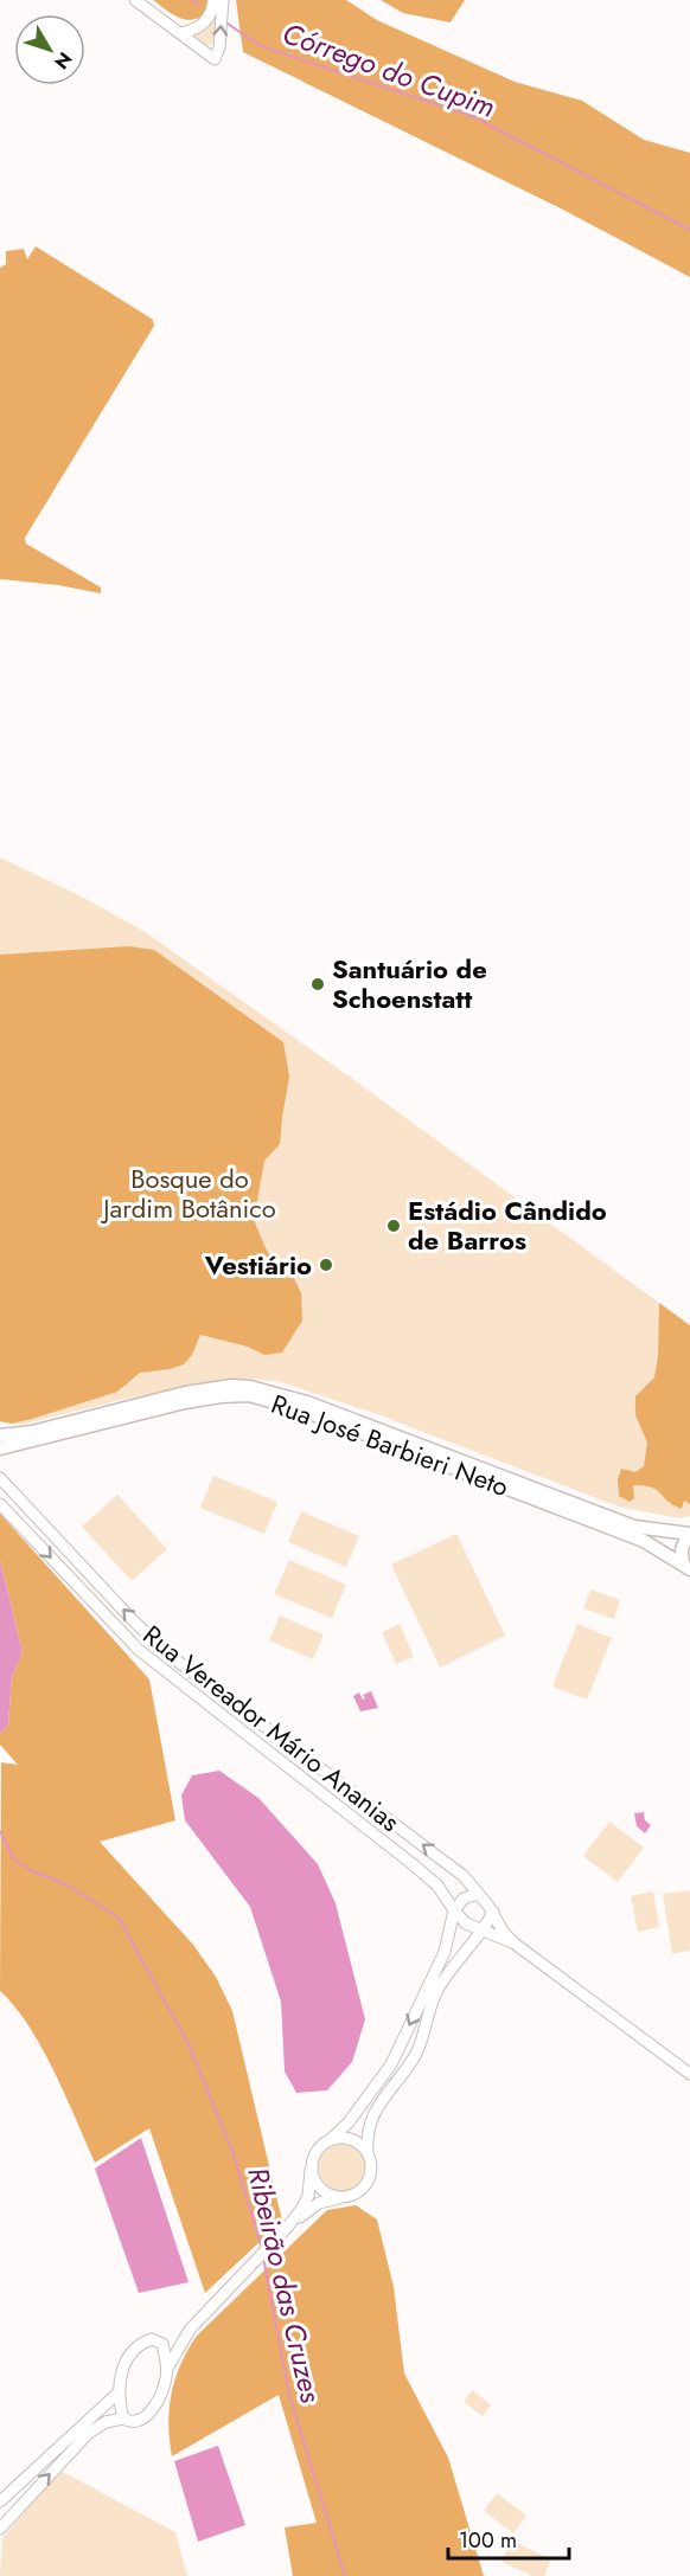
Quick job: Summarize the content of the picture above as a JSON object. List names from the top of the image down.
{
  "streets": {
    "main road": ["Rua José Barbieri Neto"],
    "street": ["Rua Vereador Mário Ananias"]
  },
  "water": ["Córrego do Cupim", "Ribeirão das Cruzes"],
  "parks": ["Bosque do Jardim Botânico"],
  "places": ["Santuário de Schoenstatt", "Estádio Cândido de Barros", "Vestiário"],
  "scale_bar": "100 m",
  "north": "bottom right"
}
